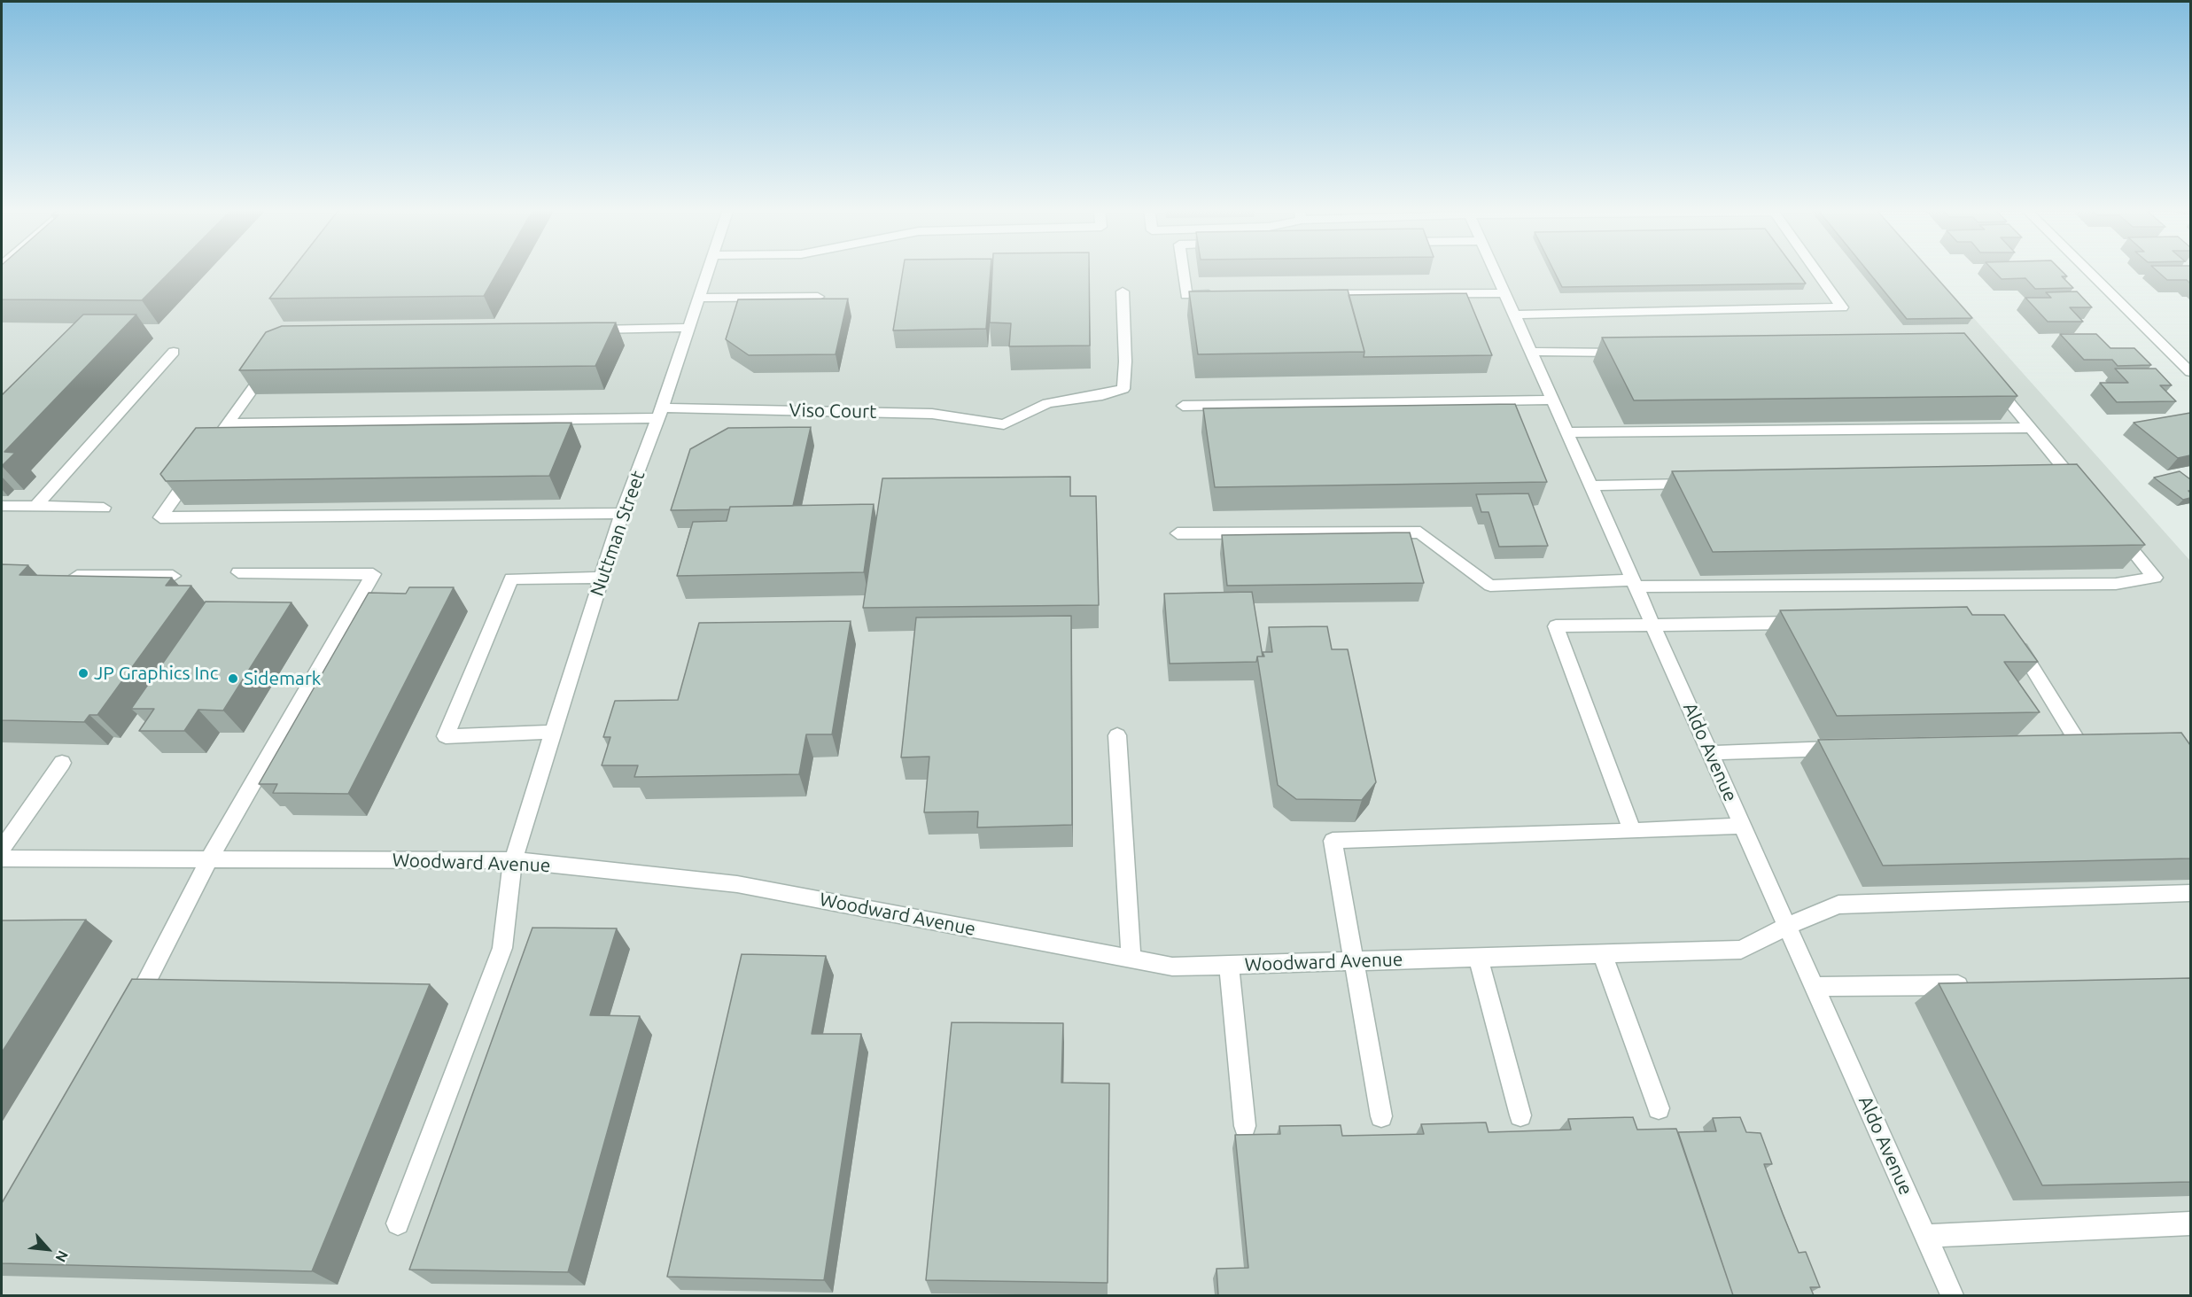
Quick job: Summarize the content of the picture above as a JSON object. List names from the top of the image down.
{
  "streets": {
    "street": [
      "Viso Court",
      "Nuttman Street",
      "Aldo Avenue",
      "Woodward Avenue"
    ]
  },
  "crossings": [
    ["Viso Court", "Nuttman Street"],
    ["Nuttman Street", "Woodward Avenue"],
    ["Aldo Avenue", "Woodward Avenue"]
  ],
  "places": ["JP Graphics Inc", "Sidemark"],
  "north": "bottom right"
}
